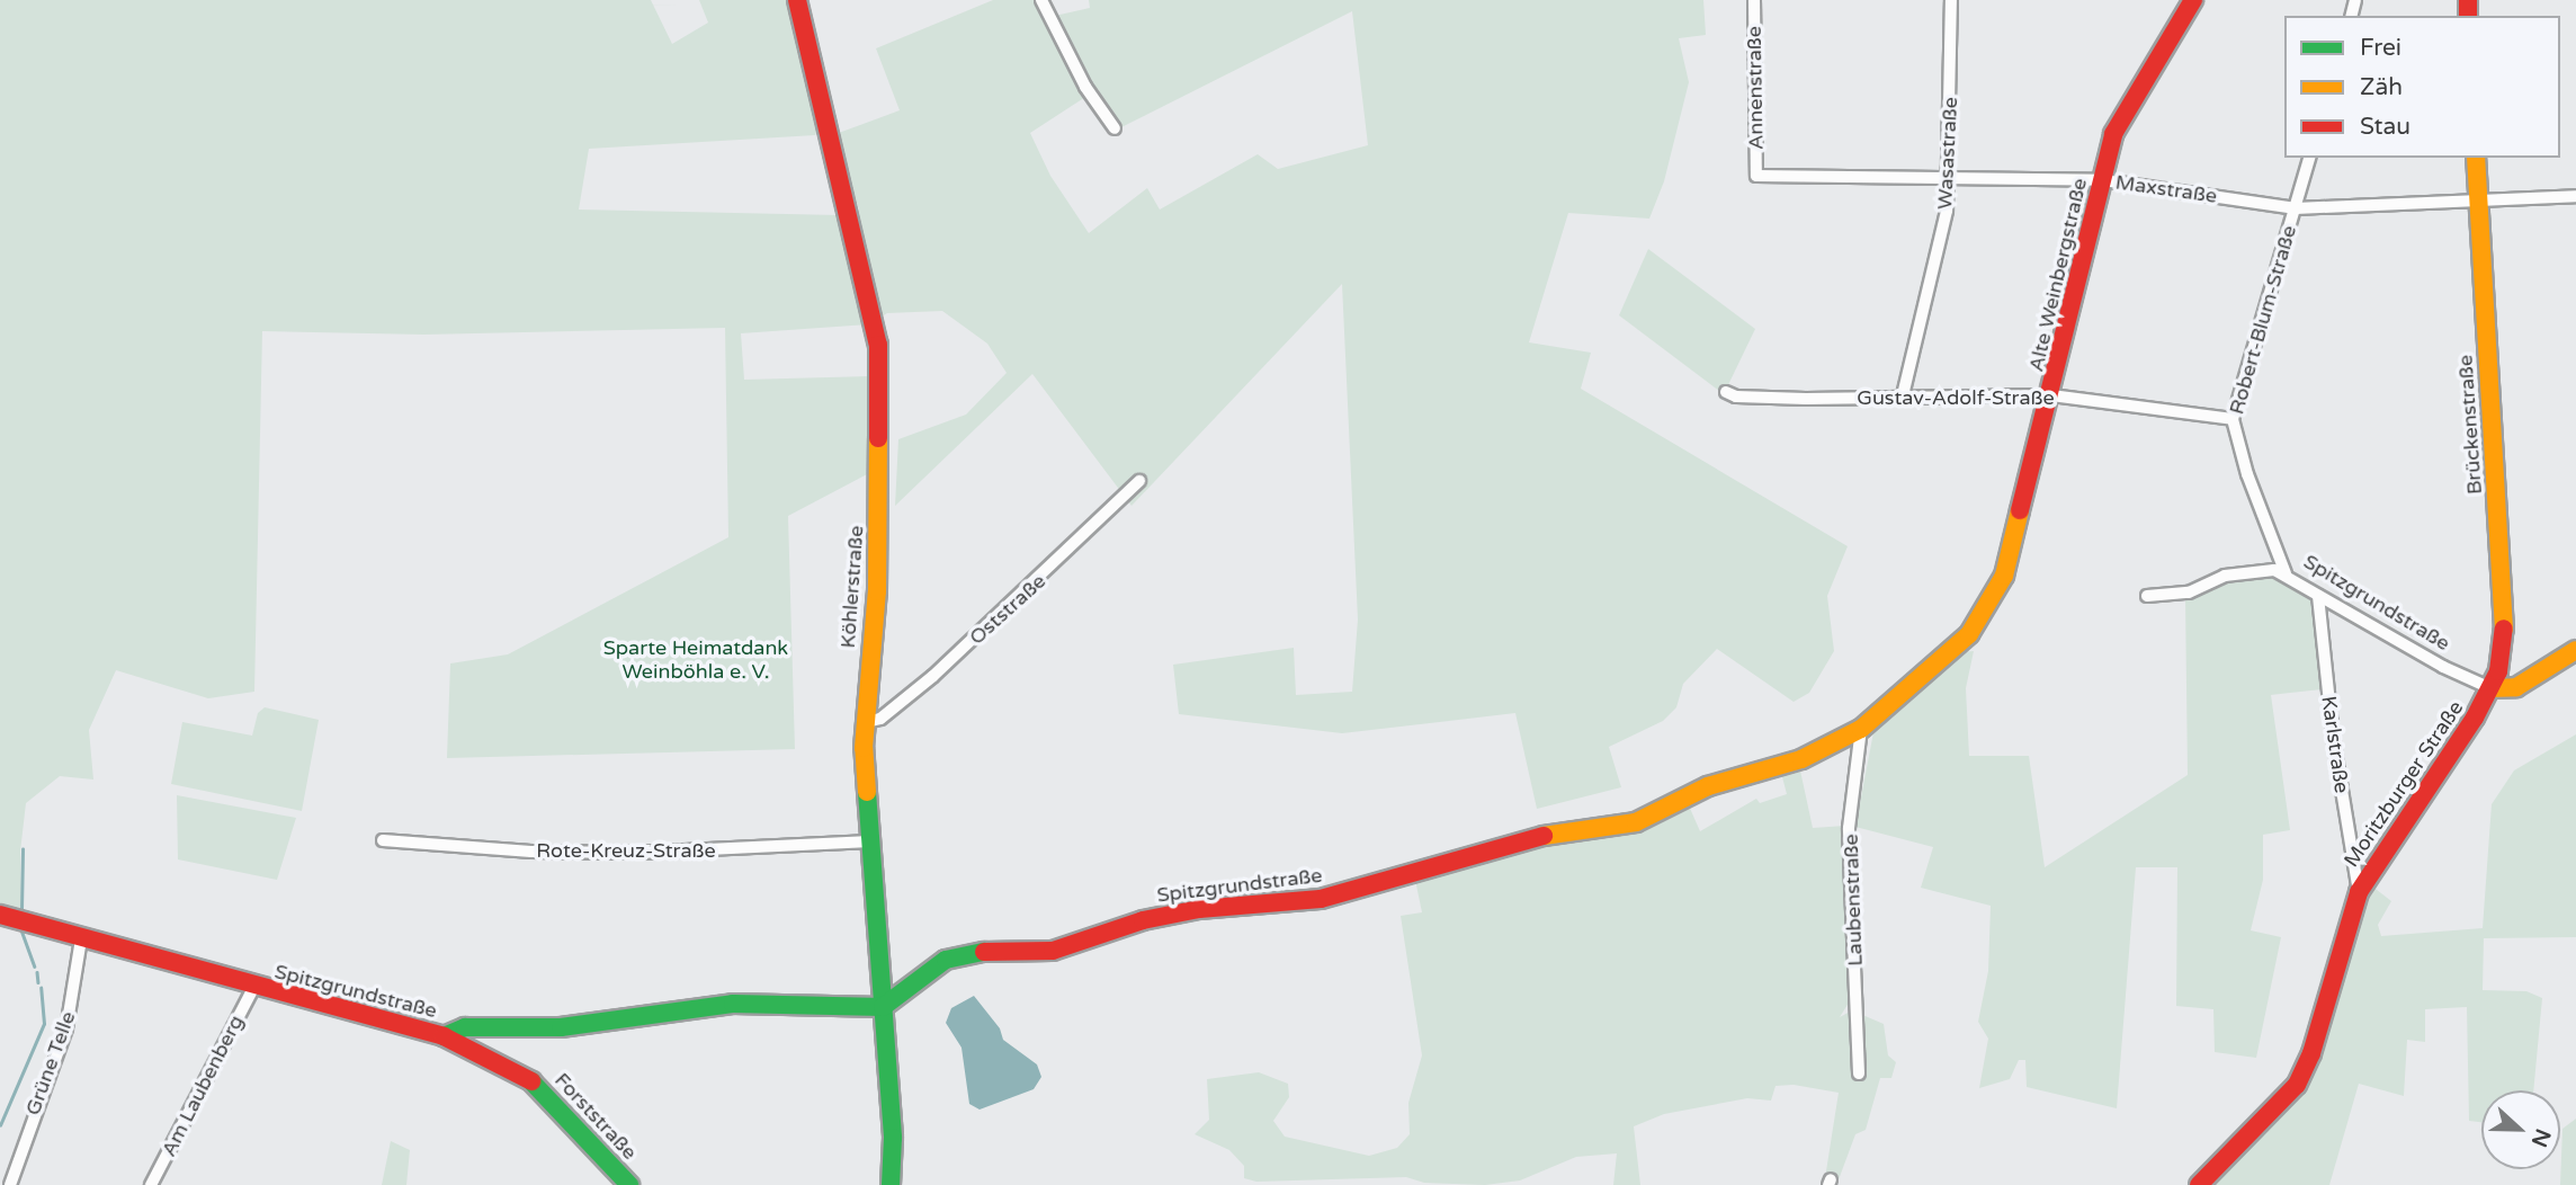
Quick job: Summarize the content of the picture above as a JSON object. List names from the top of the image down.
{
  "streets": {
    "street": [
      "Annenstraße",
      "Wasastraße",
      "Maxstraße",
      "Alte Weinbergstraße",
      "Robert-Blum-Straße",
      "Gustav-Adolf-Straße",
      "Brückenstraße",
      "Köhlerstraße",
      "Spitzgrundstraße",
      "Oststraße",
      "Karlstraße",
      "Moritzburger Straße",
      "Rote-Kreuz-Straße",
      "Laubenstraße",
      "Grüne Telle",
      "Am Laubenberg",
      "Forststraße"
    ]
  },
  "crossings": [
    ["Annenstraße", "Maxstraße"],
    ["Wasastraße", "Maxstraße"],
    ["Wasastraße", "Gustav-Adolf-Straße"],
    ["Maxstraße", "Alte Weinbergstraße"],
    ["Maxstraße", "Robert-Blum-Straße"],
    ["Maxstraße", "Brückenstraße"],
    ["Alte Weinbergstraße", "Gustav-Adolf-Straße"],
    ["Alte Weinbergstraße", "Spitzgrundstraße"],
    ["Robert-Blum-Straße", "Gustav-Adolf-Straße"],
    ["Robert-Blum-Straße", "Spitzgrundstraße"],
    ["Brückenstraße", "Spitzgrundstraße"],
    ["Brückenstraße", "Moritzburger Straße"],
    ["Köhlerstraße", "Spitzgrundstraße"],
    ["Köhlerstraße", "Oststraße"],
    ["Köhlerstraße", "Rote-Kreuz-Straße"],
    ["Spitzgrundstraße", "Karlstraße"],
    ["Spitzgrundstraße", "Moritzburger Straße"],
    ["Spitzgrundstraße", "Laubenstraße"],
    ["Spitzgrundstraße", "Grüne Telle"],
    ["Spitzgrundstraße", "Am Laubenberg"],
    ["Spitzgrundstraße", "Forststraße"],
    ["Karlstraße", "Moritzburger Straße"]
  ],
  "parks": ["Sparte Heimatdank Weinböhla e. V."],
  "legend": ["Frei", "Zäh", "Stau"],
  "north": "right"
}
